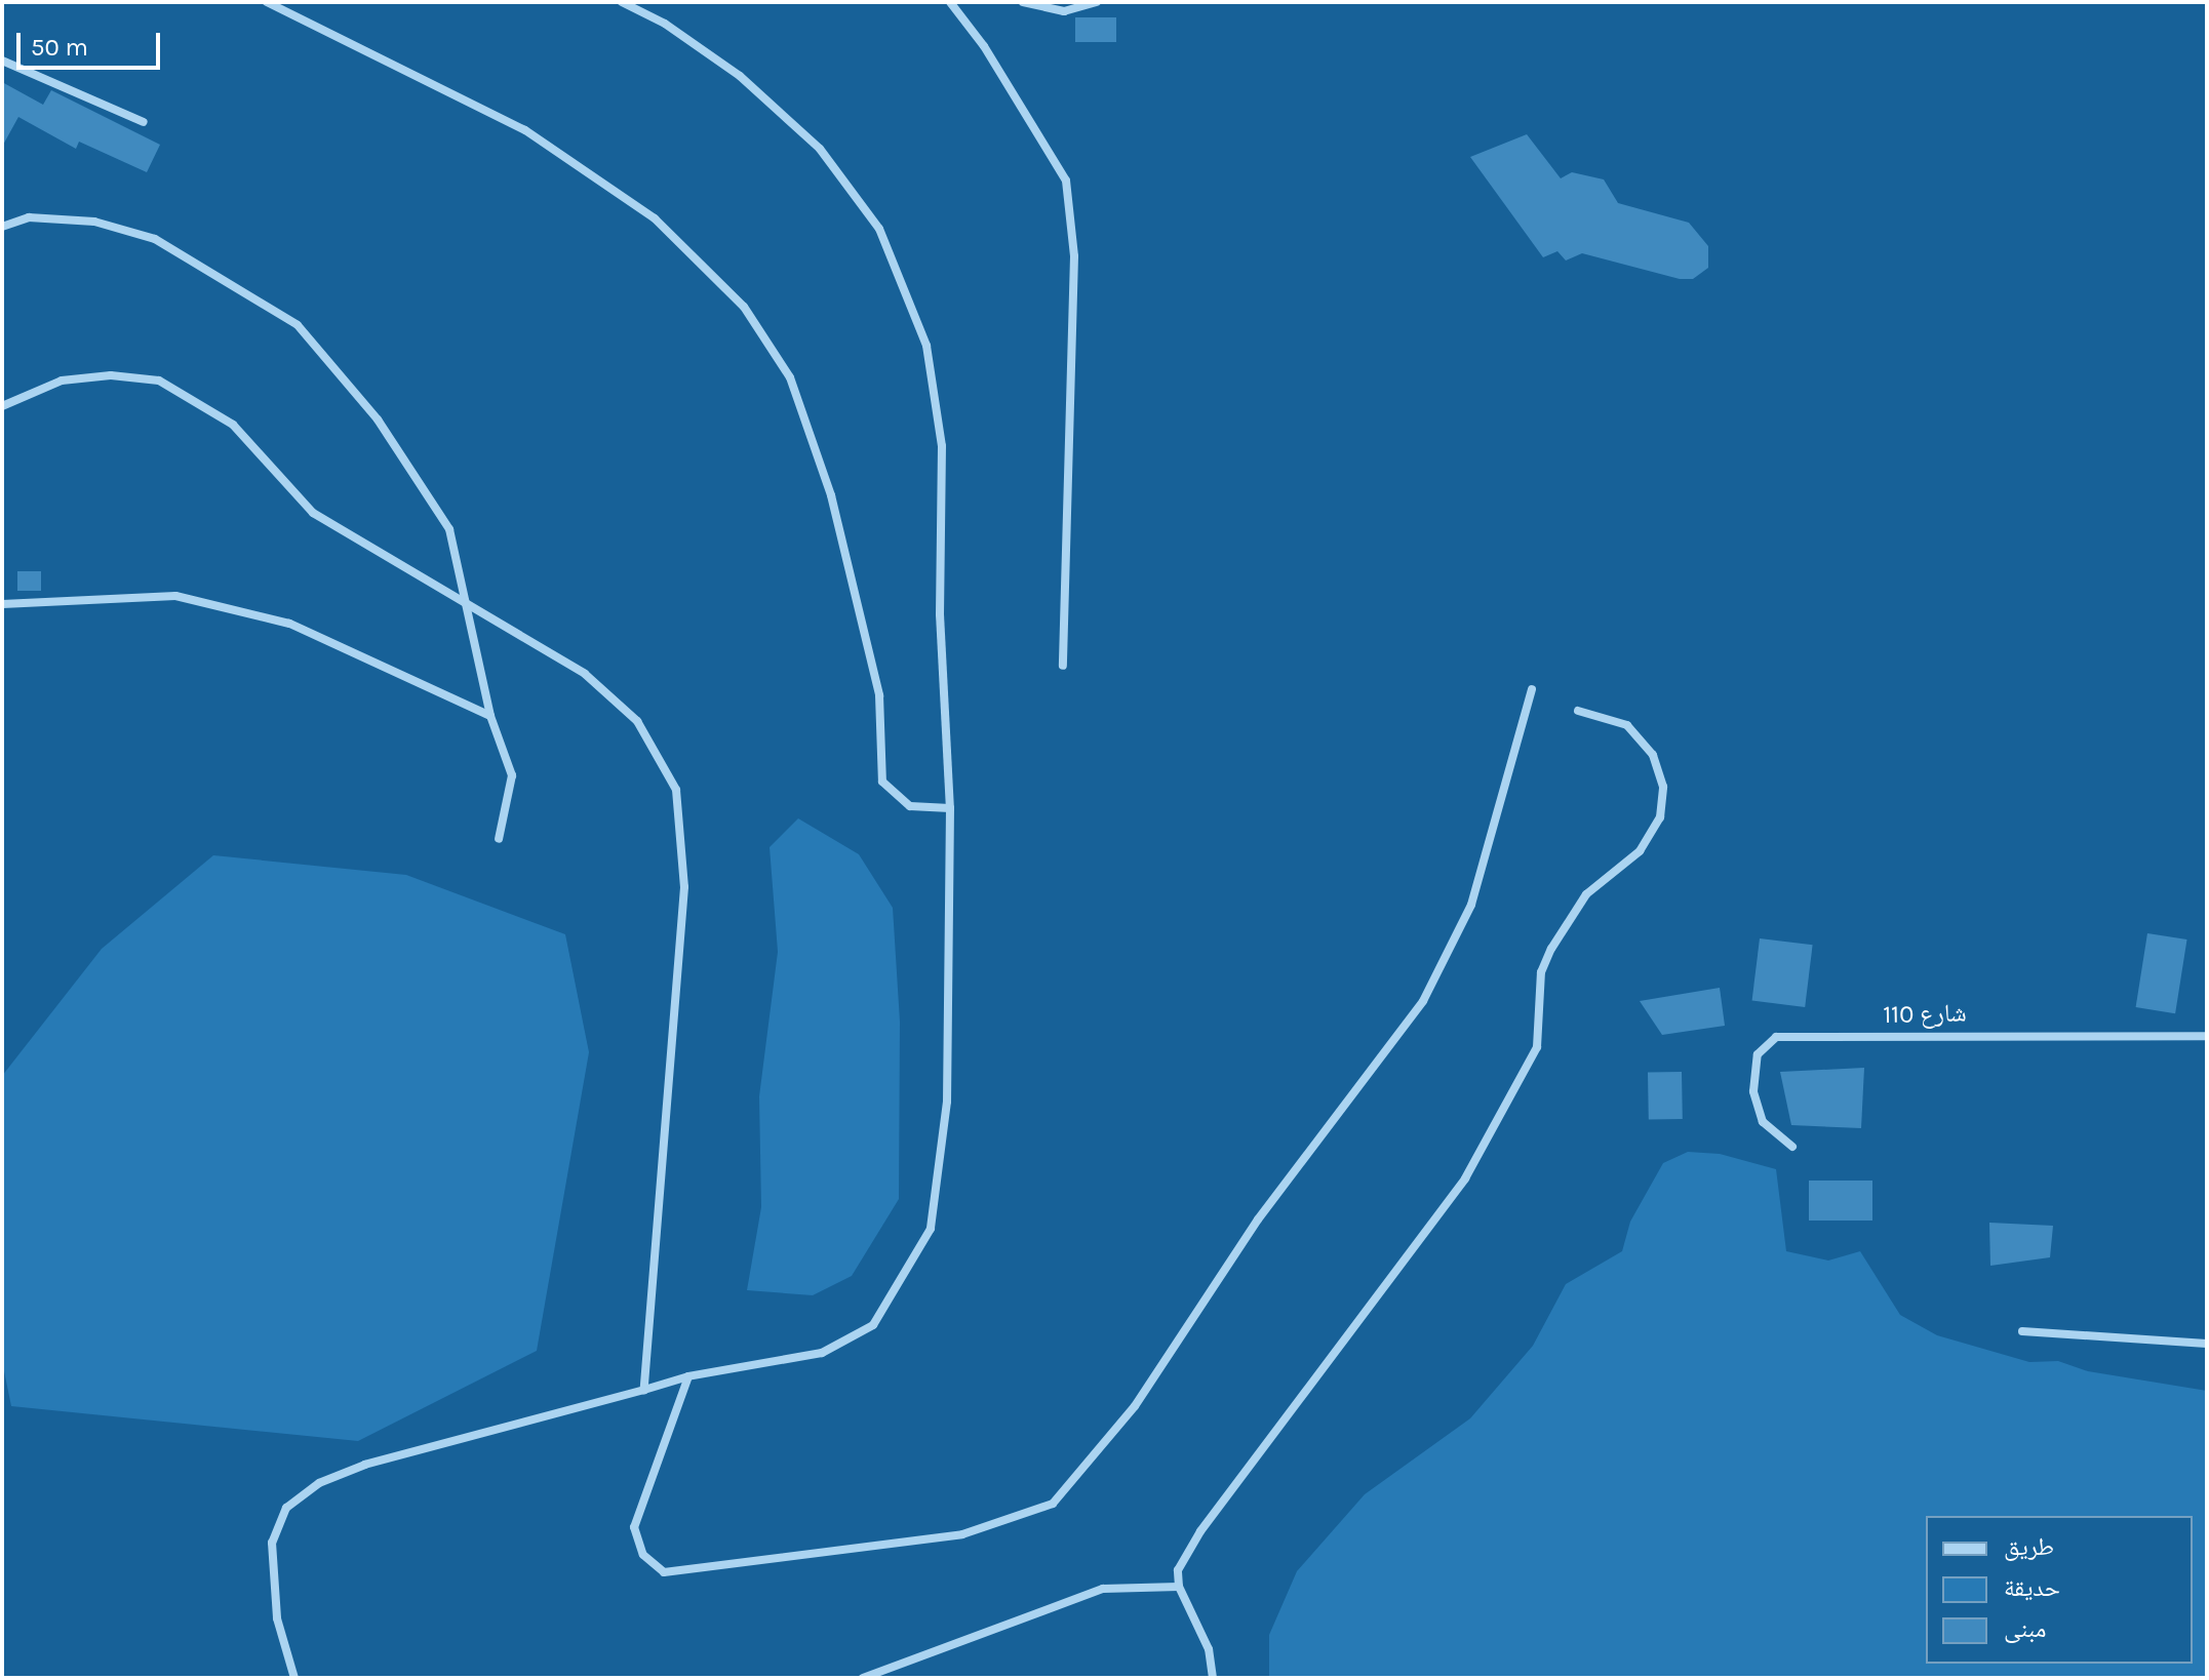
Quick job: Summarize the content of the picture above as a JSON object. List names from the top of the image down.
{
  "streets": {
    "street": ["شارع 110"]
  },
  "legend": ["طريق", "حديقة", "مبنى"],
  "scale_bar": "50 m"
}
